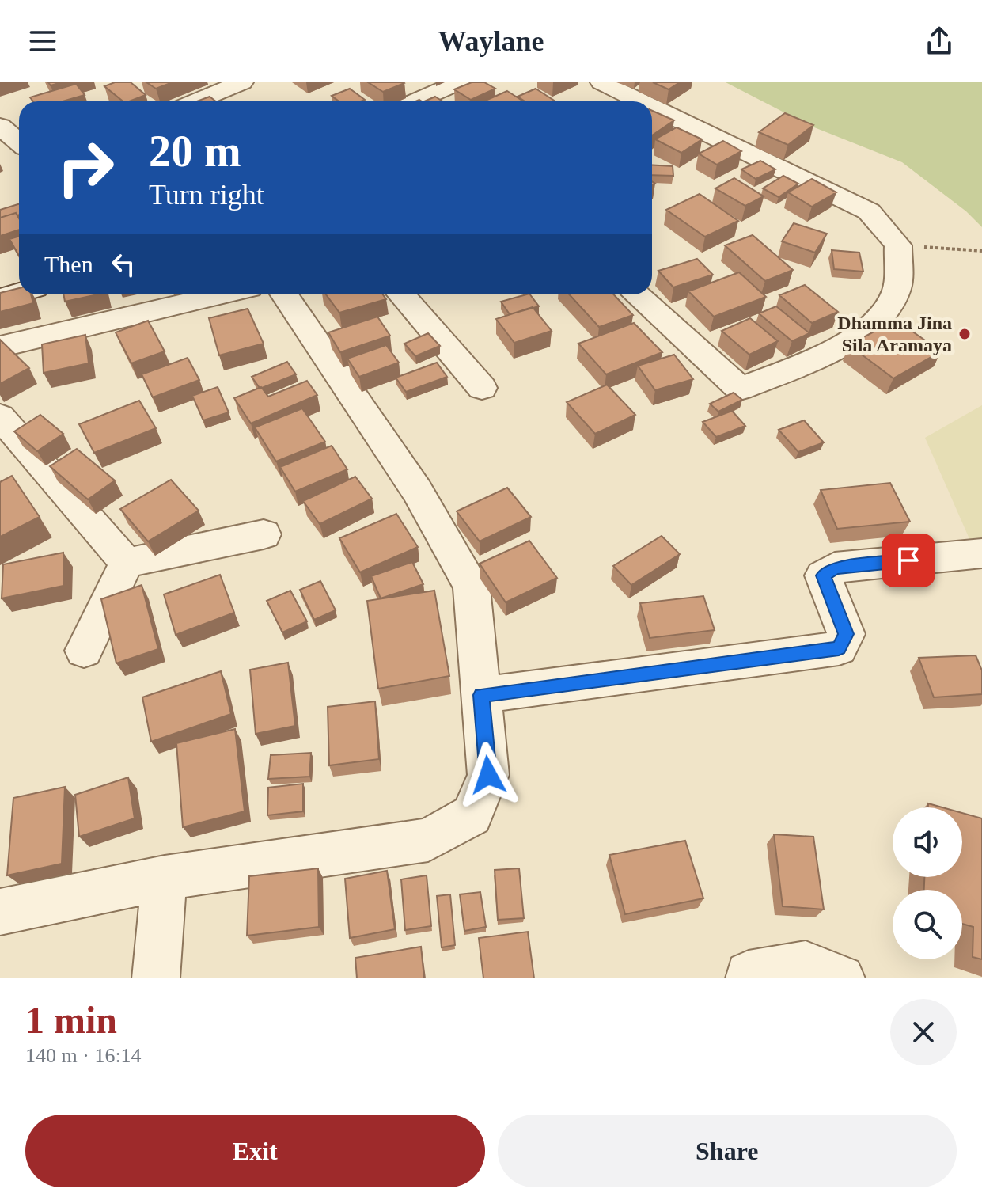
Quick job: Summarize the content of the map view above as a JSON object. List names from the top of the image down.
{
  "places": ["Dhamma Jina Sila Aramaya"],
  "page": {
    "header": "Waylane",
    "turn": ["20 m", "Turn right"],
    "then": "Then",
    "heading": ["1 min", "140 m · 16:14"],
    "buttons": ["Exit", "Share"]
  }
}
